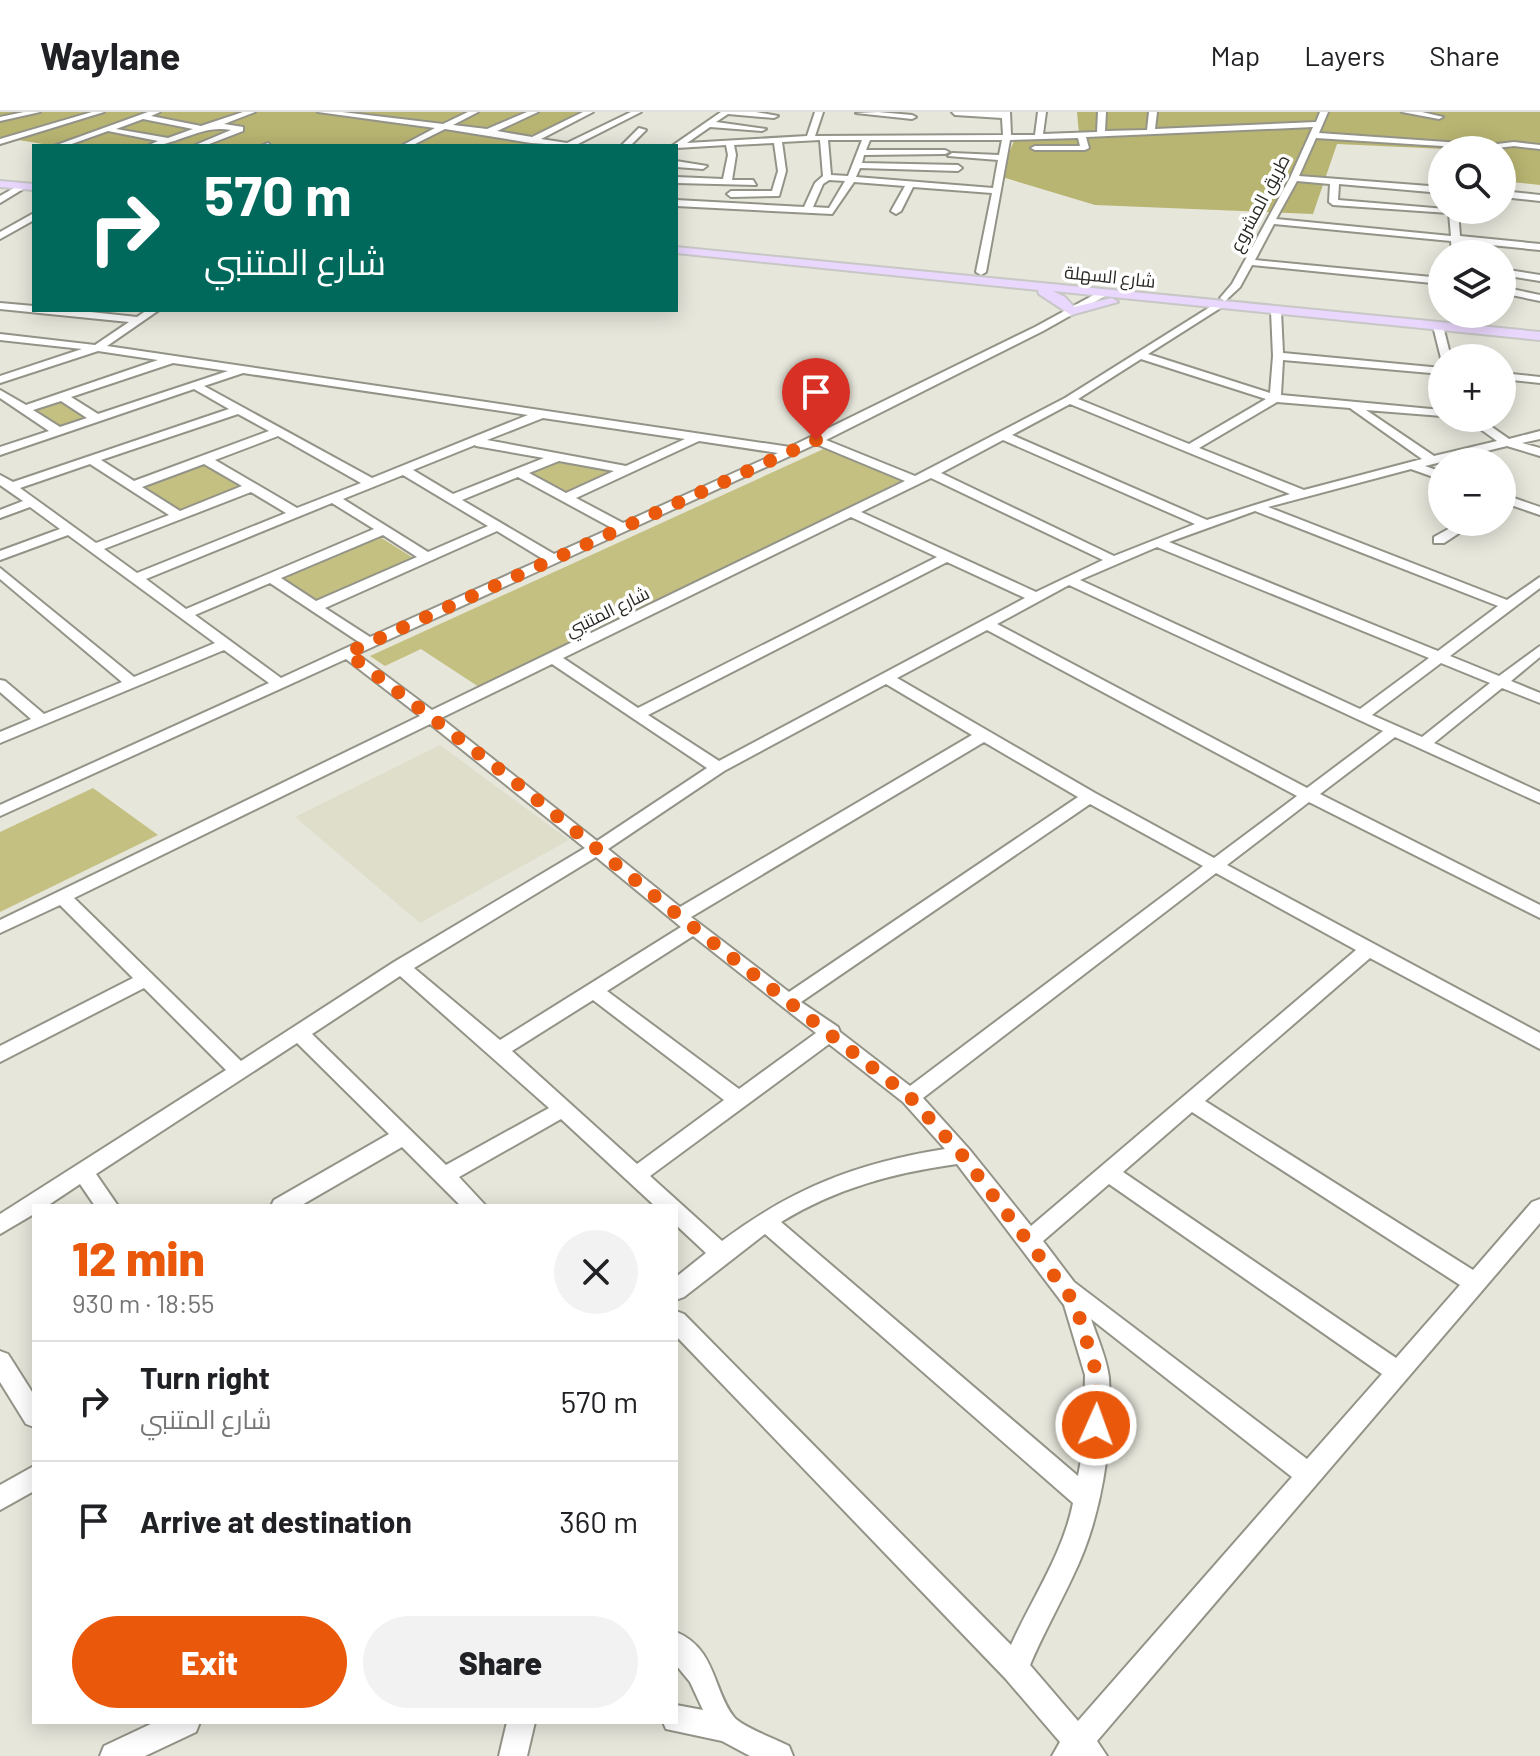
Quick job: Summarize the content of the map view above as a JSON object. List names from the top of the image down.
{
  "streets": {
    "main road": ["شارع السهلة"],
    "street": ["طريق المشروع", "شارع المتنبي"]
  },
  "crossings": [
    ["طريق المشروع", "شارع السهلة"],
    ["طريق المشروع", "شارع المتنبي"],
    ["شارع السهلة", "شارع المتنبي"]
  ],
  "page": {
    "header": "Waylane",
    "nav": ["Map", "Layers", "Share"],
    "map_buttons": ["+", "−"],
    "turn": ["570 m", "شارع المتنبي"],
    "heading": ["12 min", "930 m · 18:55"],
    "list": [
      {
        "name": "Turn right",
        "note": "شارع المتنبي",
        "value": "570 m"
      },
      {
        "name": "Arrive at destination",
        "value": "360 m"
      }
    ],
    "buttons": ["Exit", "Share"]
  }
}
